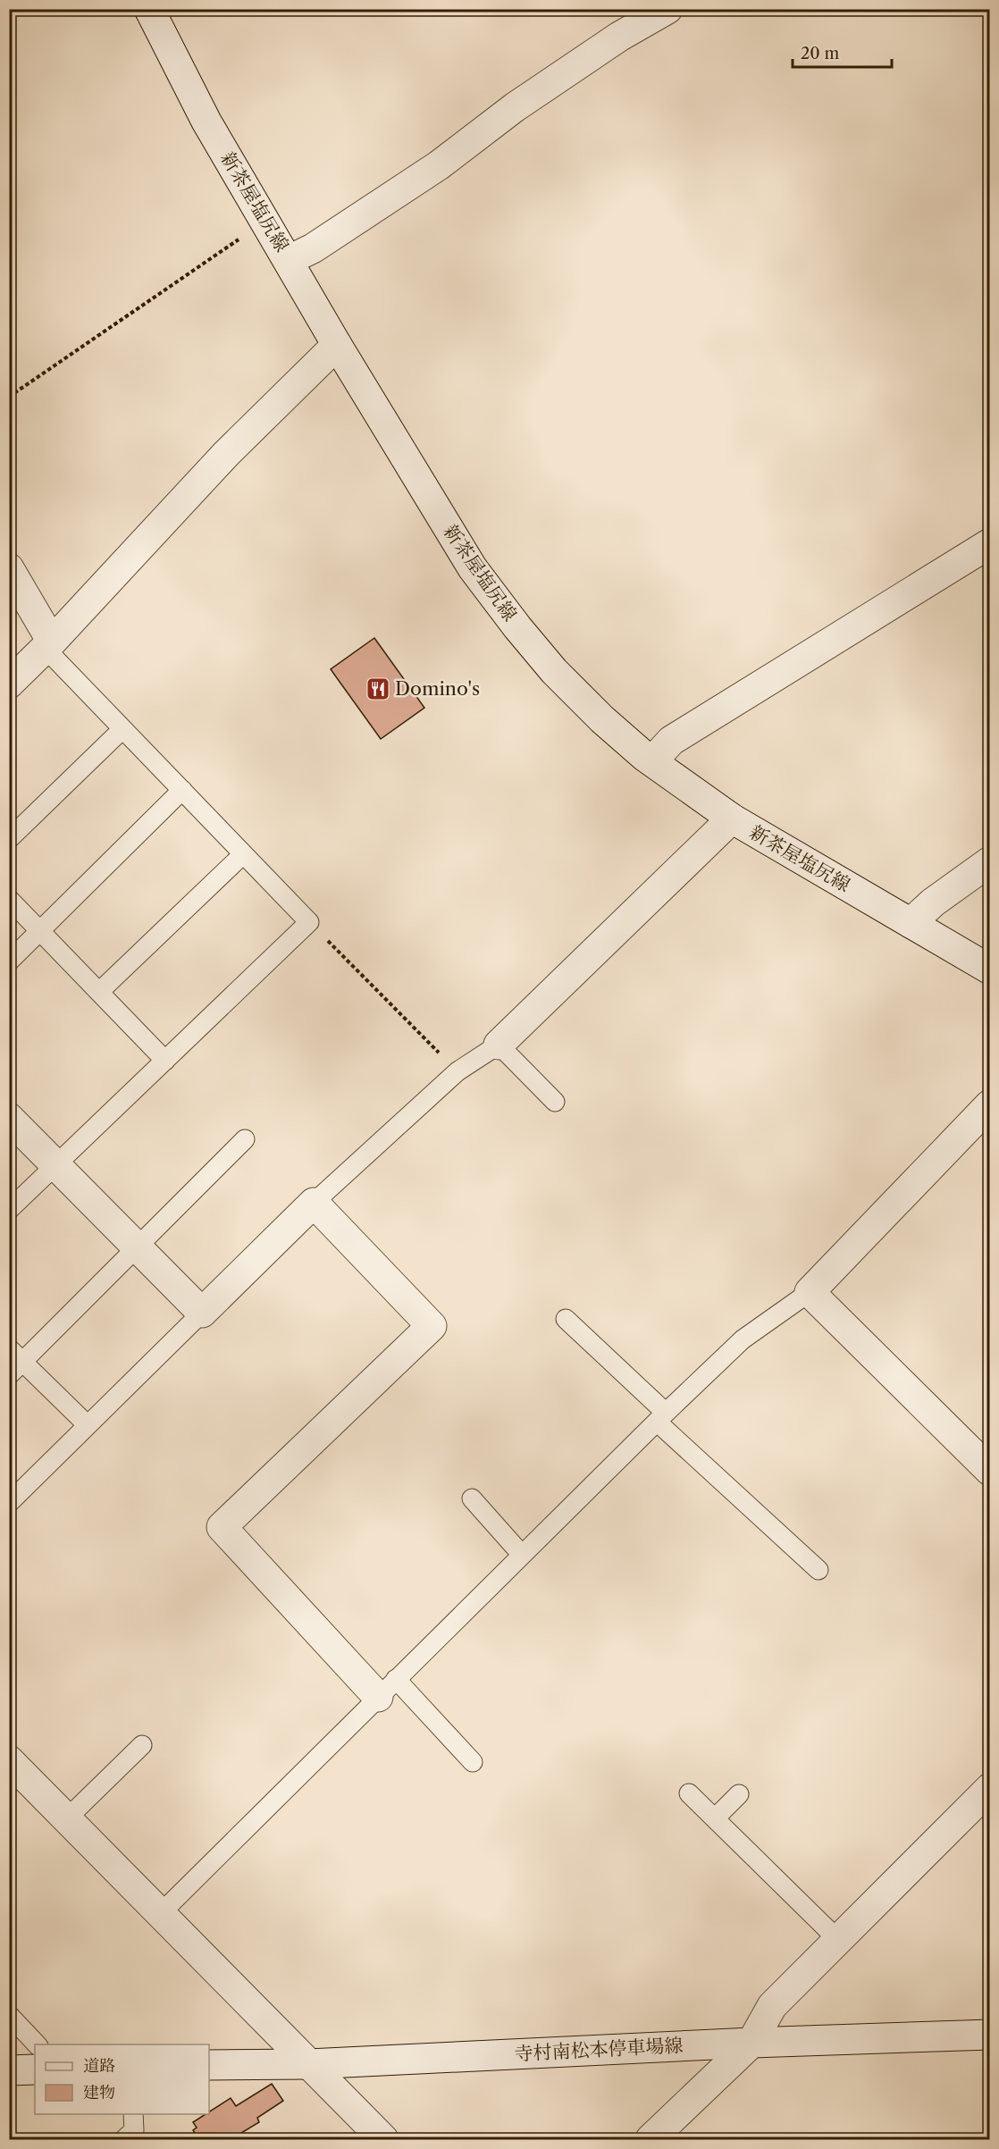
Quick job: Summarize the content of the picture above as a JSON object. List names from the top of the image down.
{
  "streets": {
    "street": ["新茶屋塩尻線", "寺村南松本停車場線"]
  },
  "places": {
    "restaurant": ["Domino's"]
  },
  "legend": ["道路", "建物"],
  "scale_bar": "20 m"
}
